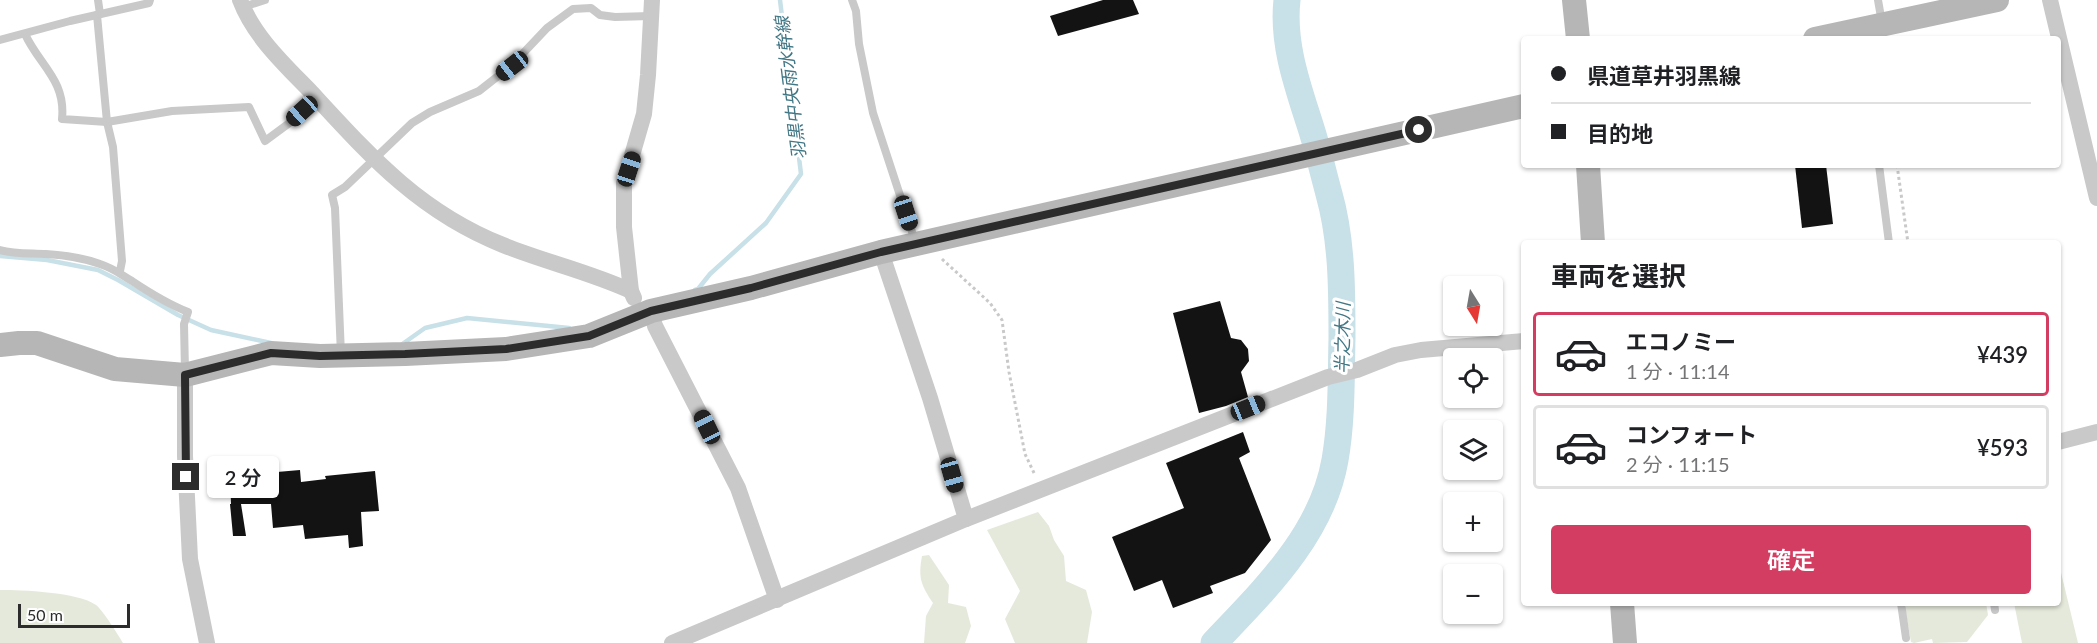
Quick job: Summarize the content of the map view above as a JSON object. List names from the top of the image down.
{
  "water": ["羽黒中央雨水幹線", "半之木川"],
  "scale_bar": "50 m",
  "north": "bottom",
  "page": {
    "banner": ["県道草井羽黒線", "目的地"],
    "heading": "車両を選択",
    "map_buttons": ["+", "−"],
    "list": [
      {
        "name": "エコノミー",
        "note": "1 分 · 11:14",
        "value": "¥439"
      },
      {
        "name": "コンフォート",
        "note": "2 分 · 11:15",
        "value": "¥593"
      }
    ],
    "bubble": "2 分",
    "buttons": "確定",
    "scale": "50 m"
  }
}
